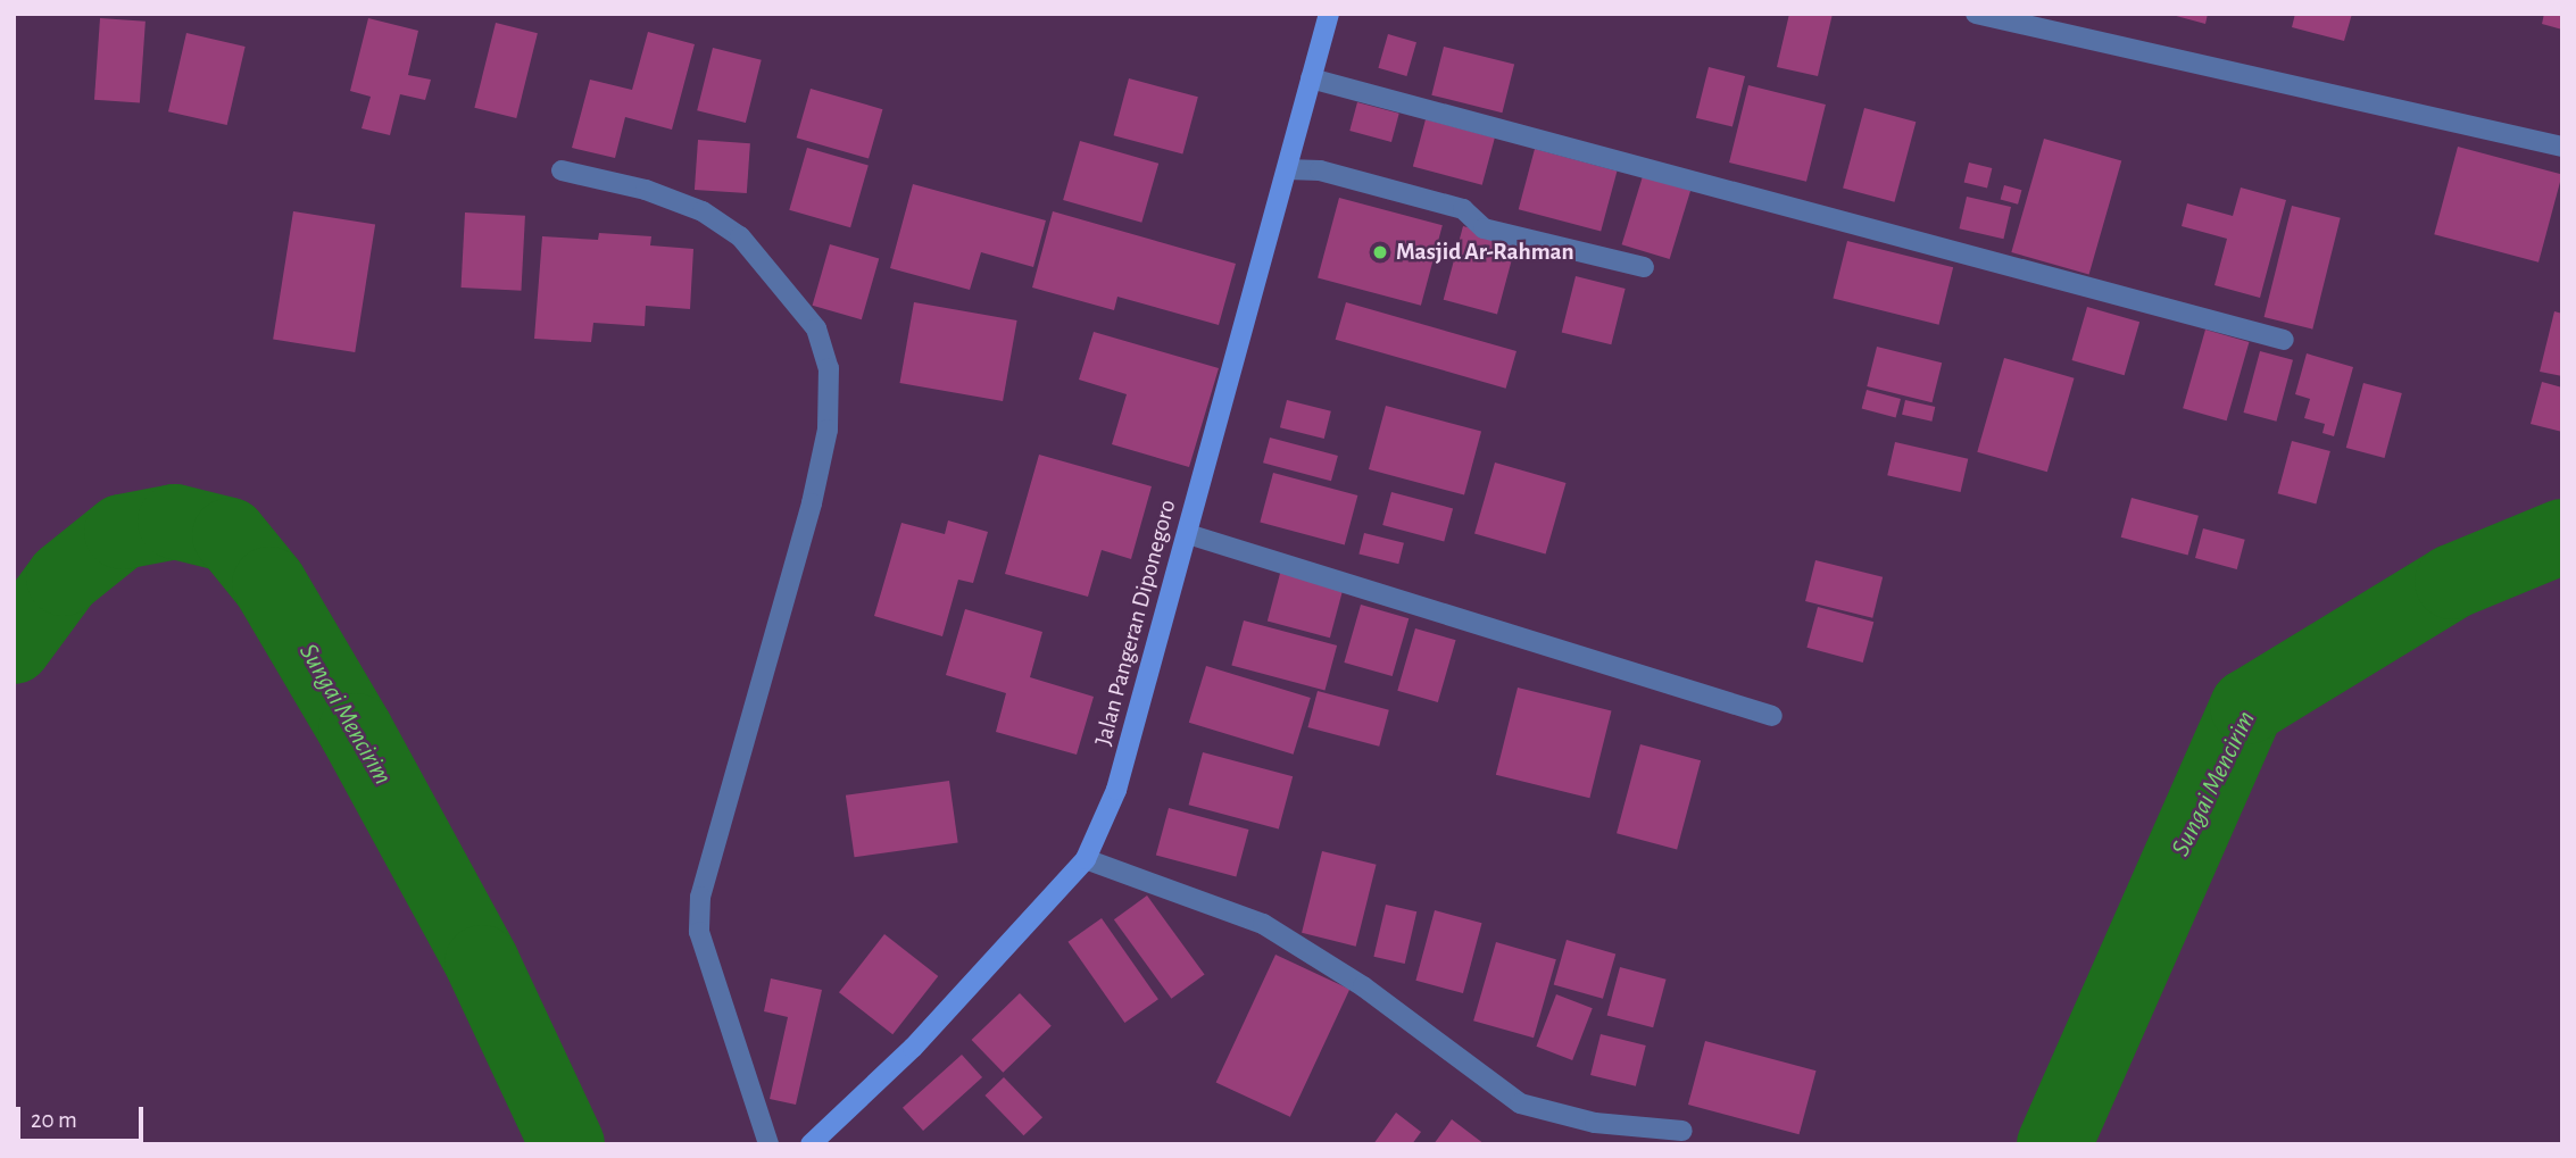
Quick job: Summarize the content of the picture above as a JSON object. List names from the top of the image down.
{
  "streets": {
    "street": ["Jalan Pangeran Diponegoro"]
  },
  "water": ["Sungai Mencirim"],
  "places": ["Masjid Ar-Rahman"],
  "scale_bar": "20 m"
}
